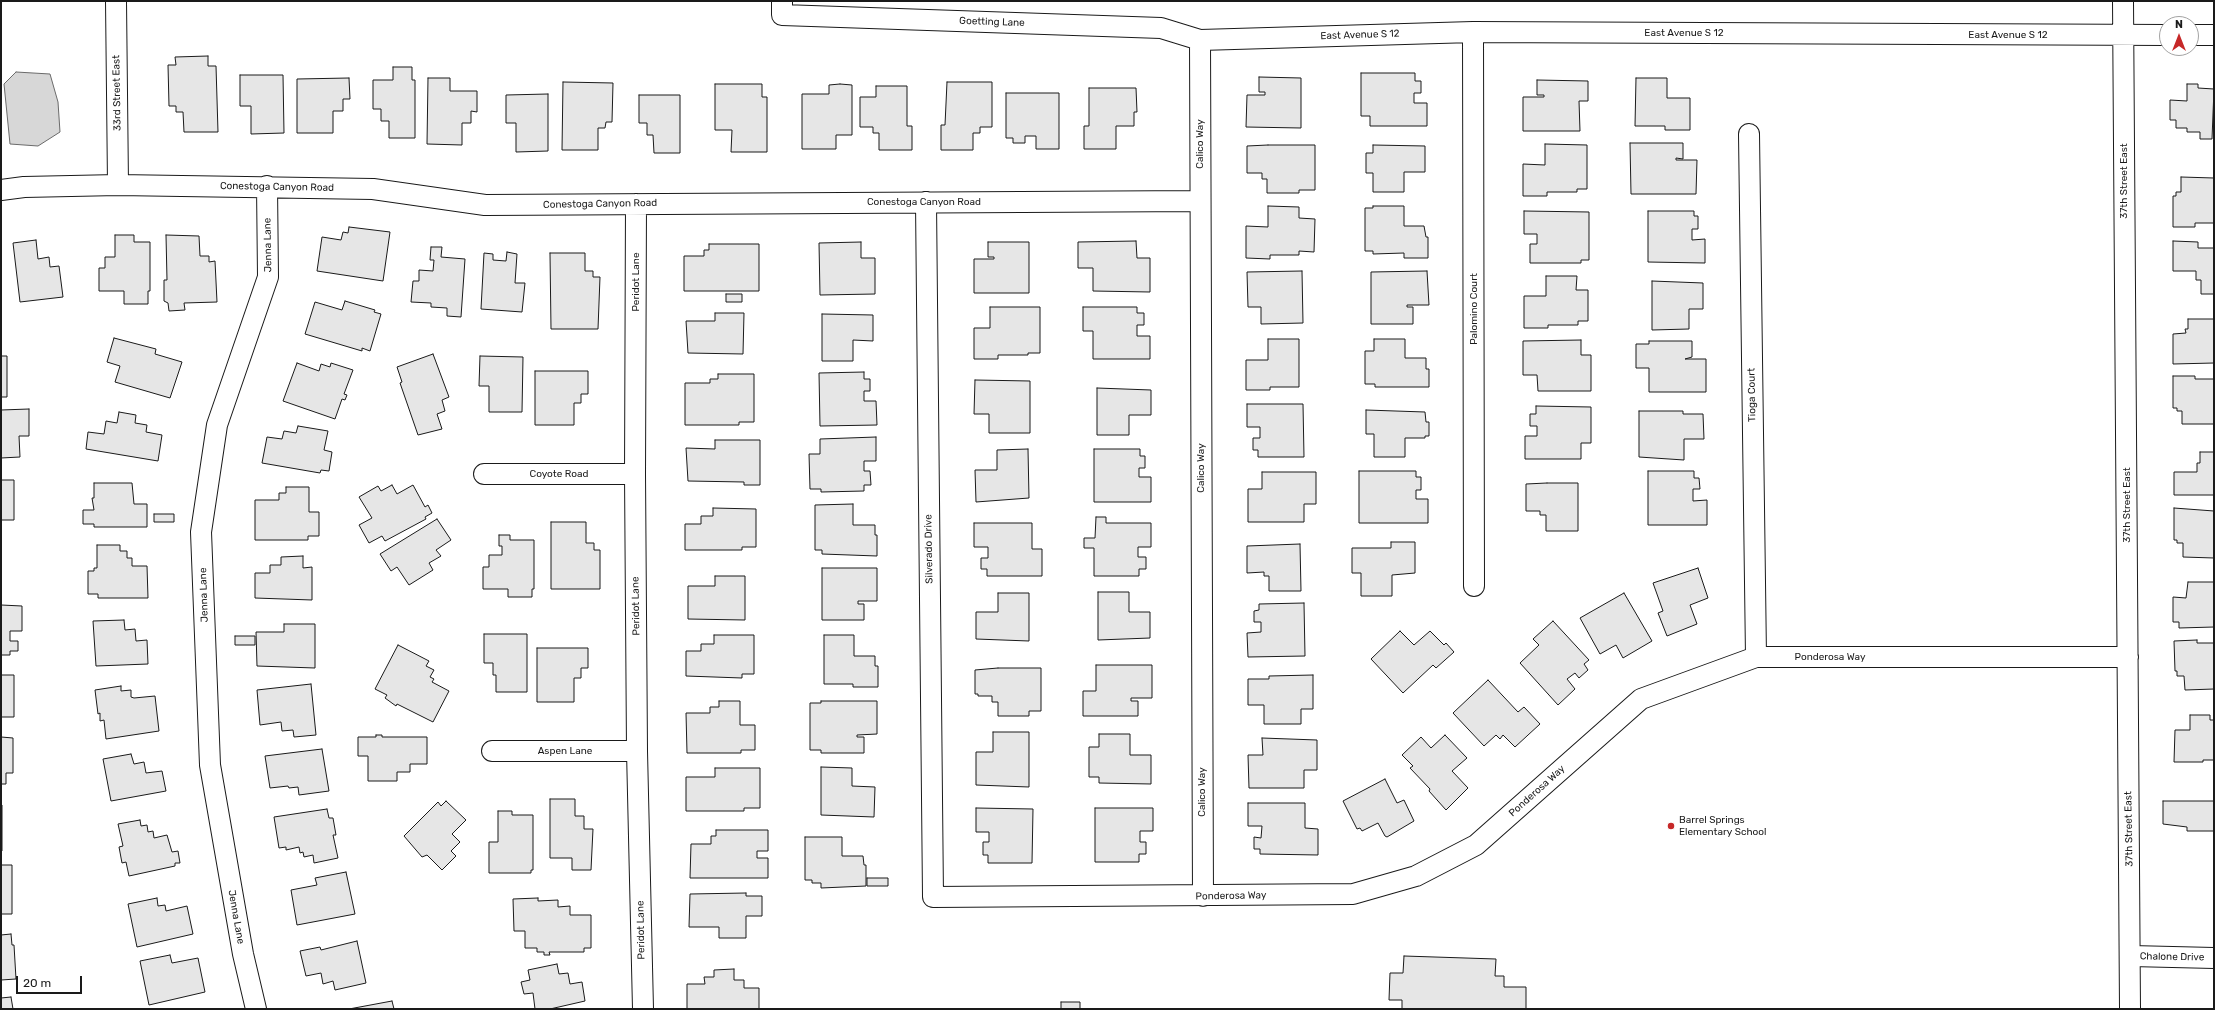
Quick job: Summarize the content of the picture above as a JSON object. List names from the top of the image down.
{
  "streets": {
    "street": [
      "Goetting Lane",
      "East Avenue S 12",
      "33rd Street East",
      "Calico Way",
      "37th Street East",
      "Conestoga Canyon Road",
      "Jenna Lane",
      "Peridot Lane",
      "Palomino Court",
      "Tioga Court",
      "Coyote Road",
      "Silverado Drive",
      "Ponderosa Way",
      "Aspen Lane",
      "Chalone Drive"
    ]
  },
  "crossings": [
    ["Goetting Lane", "East Avenue S 12"],
    ["Goetting Lane", "Calico Way"],
    ["East Avenue S 12", "Calico Way"],
    ["East Avenue S 12", "37th Street East"],
    ["East Avenue S 12", "Palomino Court"],
    ["33rd Street East", "Conestoga Canyon Road"],
    ["Calico Way", "Conestoga Canyon Road"],
    ["Calico Way", "Ponderosa Way"],
    ["37th Street East", "Ponderosa Way"],
    ["37th Street East", "Chalone Drive"],
    ["Conestoga Canyon Road", "Jenna Lane"],
    ["Conestoga Canyon Road", "Peridot Lane"],
    ["Conestoga Canyon Road", "Silverado Drive"],
    ["Peridot Lane", "Coyote Road"],
    ["Peridot Lane", "Aspen Lane"],
    ["Tioga Court", "Ponderosa Way"],
    ["Silverado Drive", "Ponderosa Way"]
  ],
  "places": ["Barrel Springs Elementary School"],
  "scale_bar": "20 m",
  "north": "top"
}
